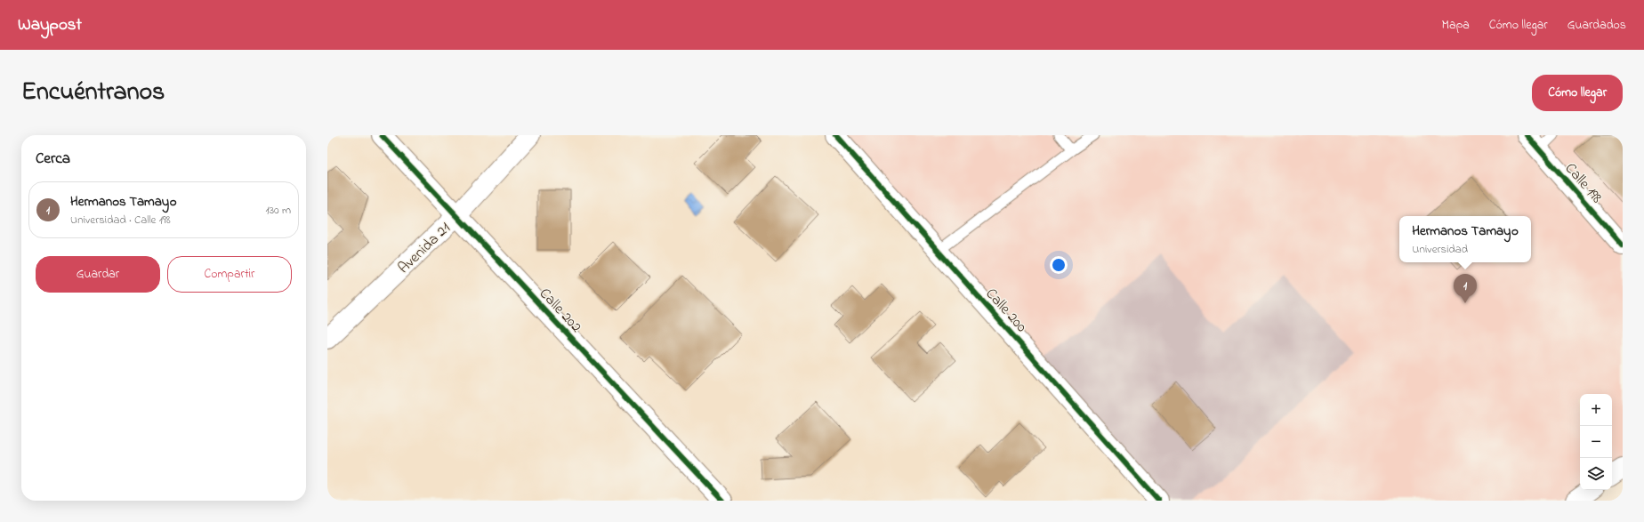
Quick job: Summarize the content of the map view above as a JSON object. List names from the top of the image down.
{
  "streets": {
    "street": [
      "Calle 198",
      "Avenida 21",
      "Calle 202",
      "Calle 200"
    ]
  },
  "crossings": [
    ["Avenida 21", "Calle 202"]
  ],
  "page": {
    "header": "Waypost",
    "nav": ["Mapa", "Cómo llegar", "Guardados"],
    "title": "Encuéntranos",
    "buttons": [
      "Cómo llegar",
      ["Guardar", "Compartir"]
    ],
    "heading": "Cerca",
    "list": [
      {
        "mark": "1",
        "name": "Hermanos Tamayo",
        "note": "Universidad · Calle 198",
        "value": "130 m"
      }
    ],
    "popup": ["Hermanos Tamayo", "Universidad"],
    "pins": "1",
    "map_buttons": ["+", "−"]
  }
}
